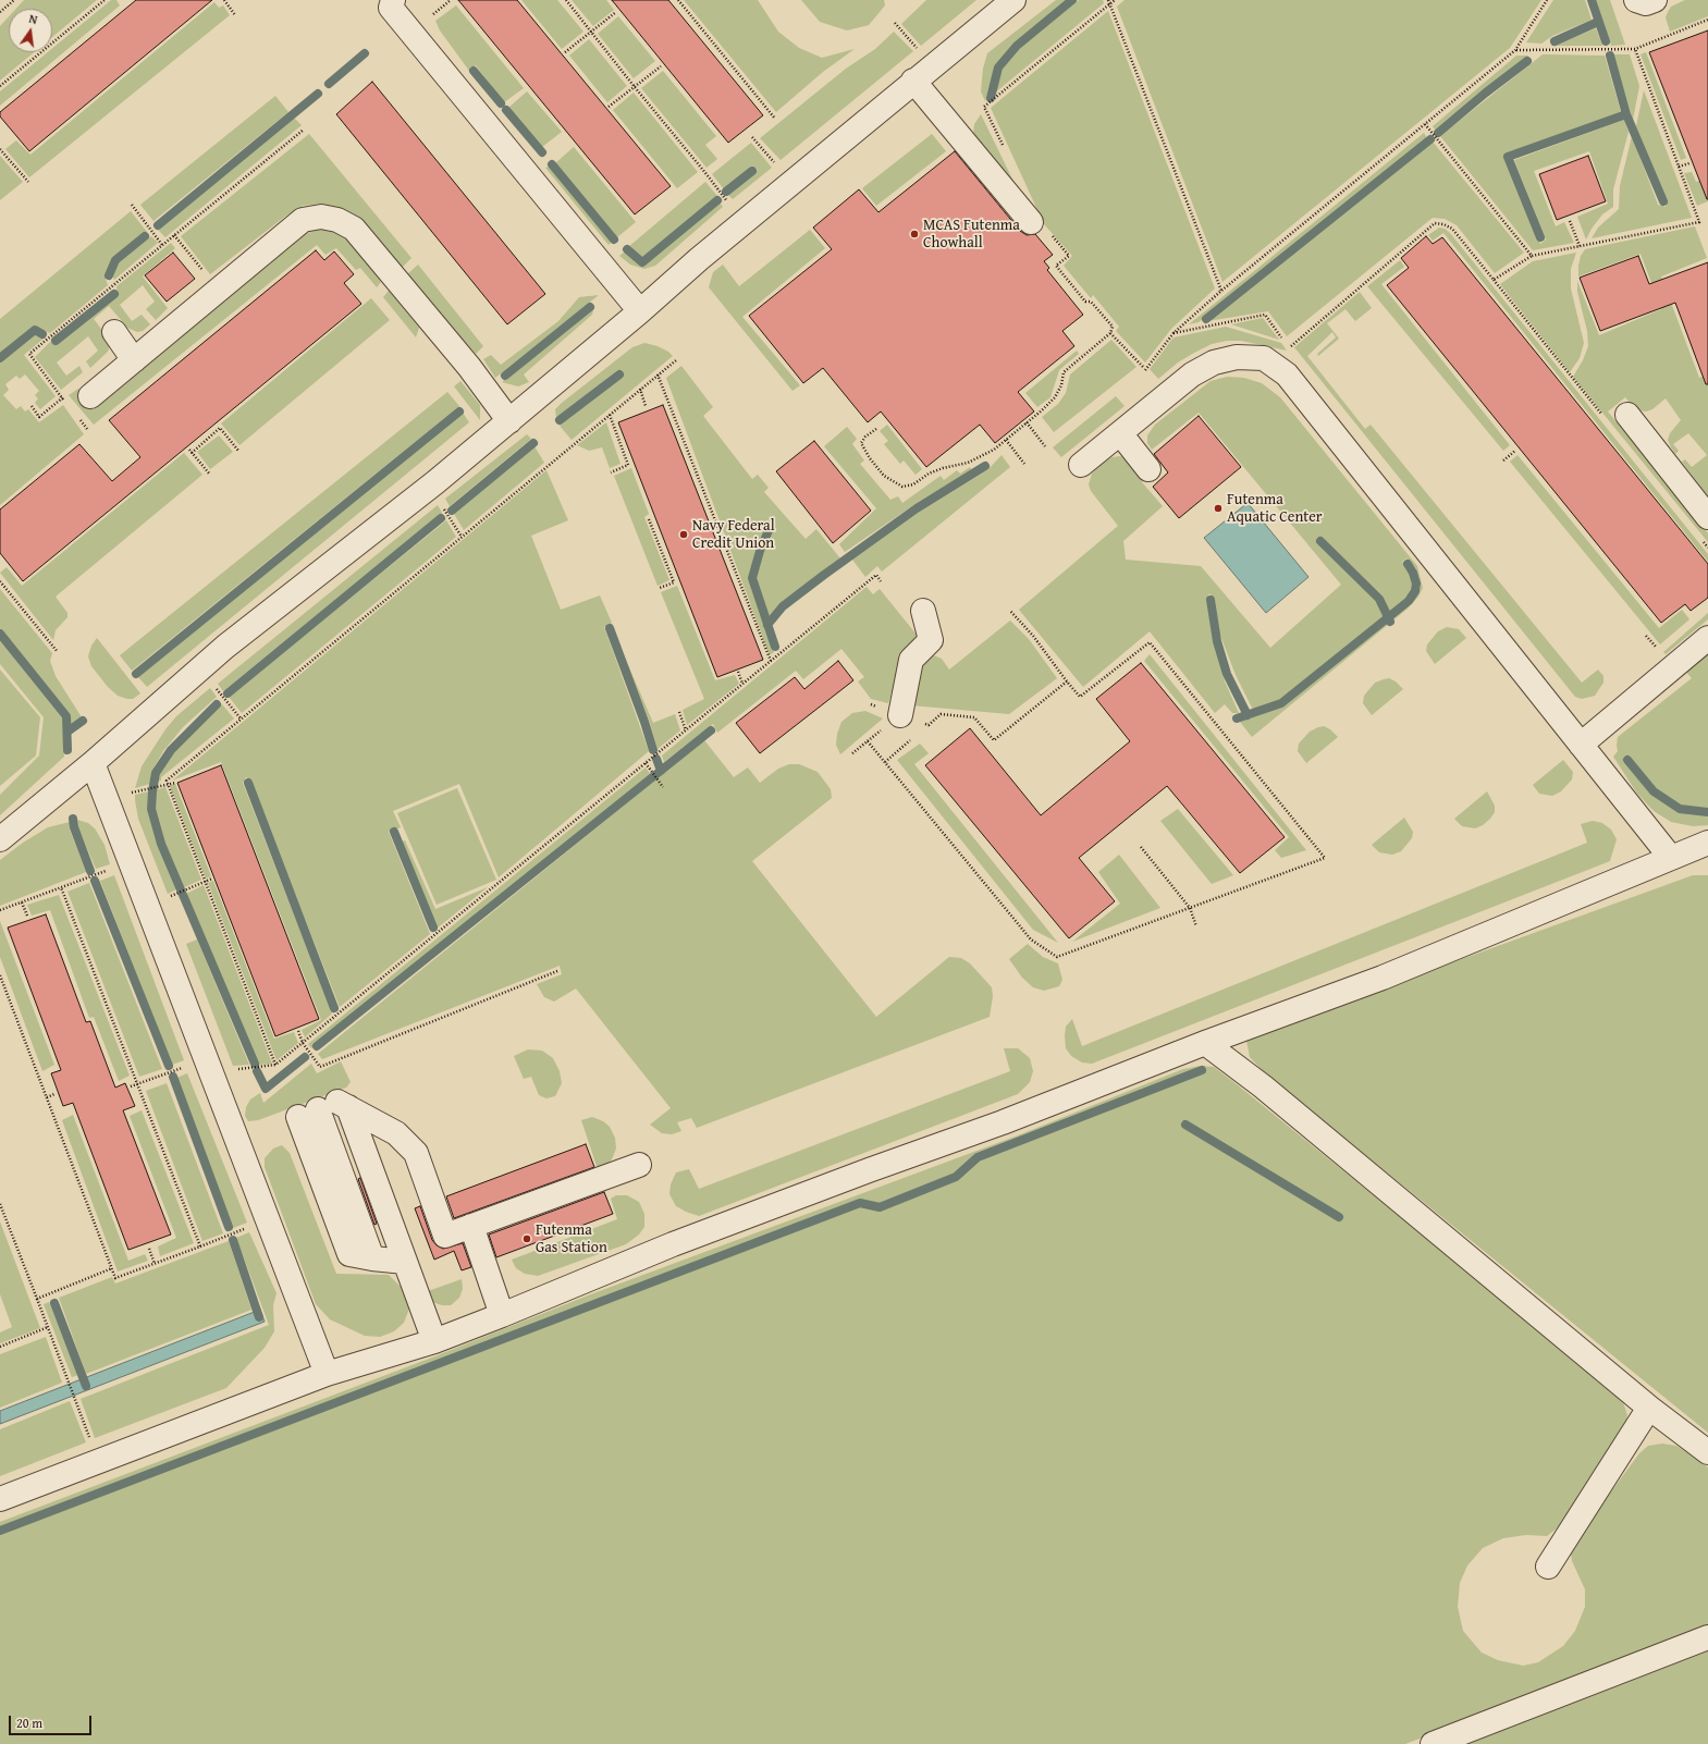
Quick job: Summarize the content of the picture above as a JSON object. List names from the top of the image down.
{
  "places": [
    "MCAS Futenma Chowhall",
    "Futenma Aquatic Center",
    "Navy Federal Credit Union",
    "Futenma Gas Station"
  ],
  "scale_bar": "20 m",
  "north": "top"
}
